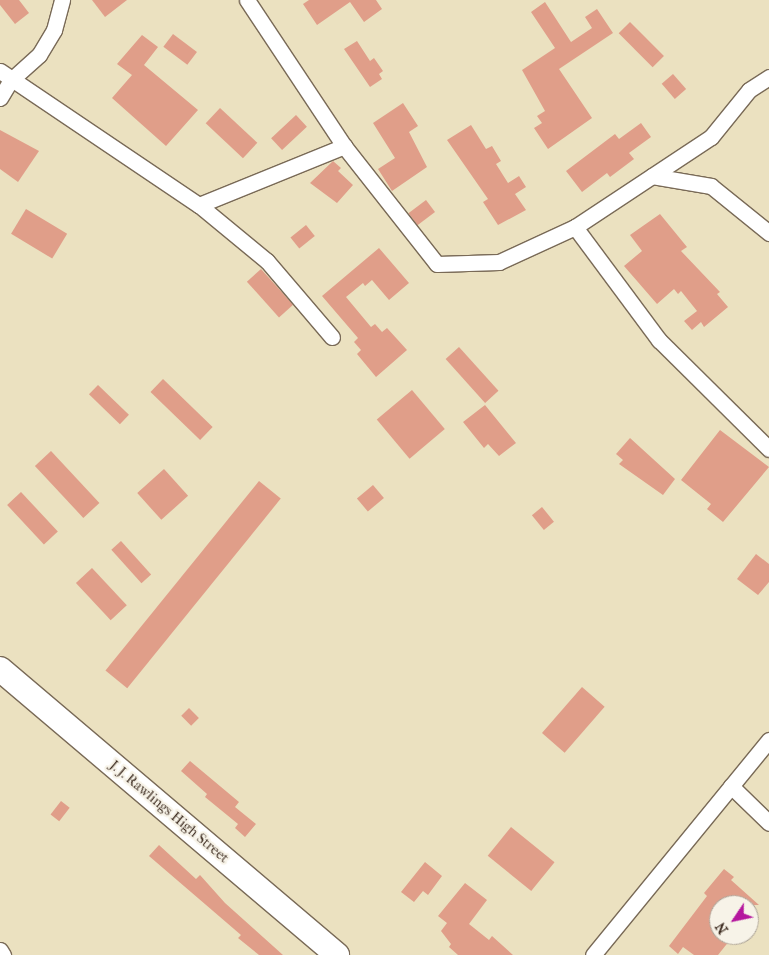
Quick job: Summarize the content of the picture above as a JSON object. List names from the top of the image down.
{
  "streets": {
    "main road": ["J. J. Rawlings High Street"]
  },
  "north": "bottom left"
}
